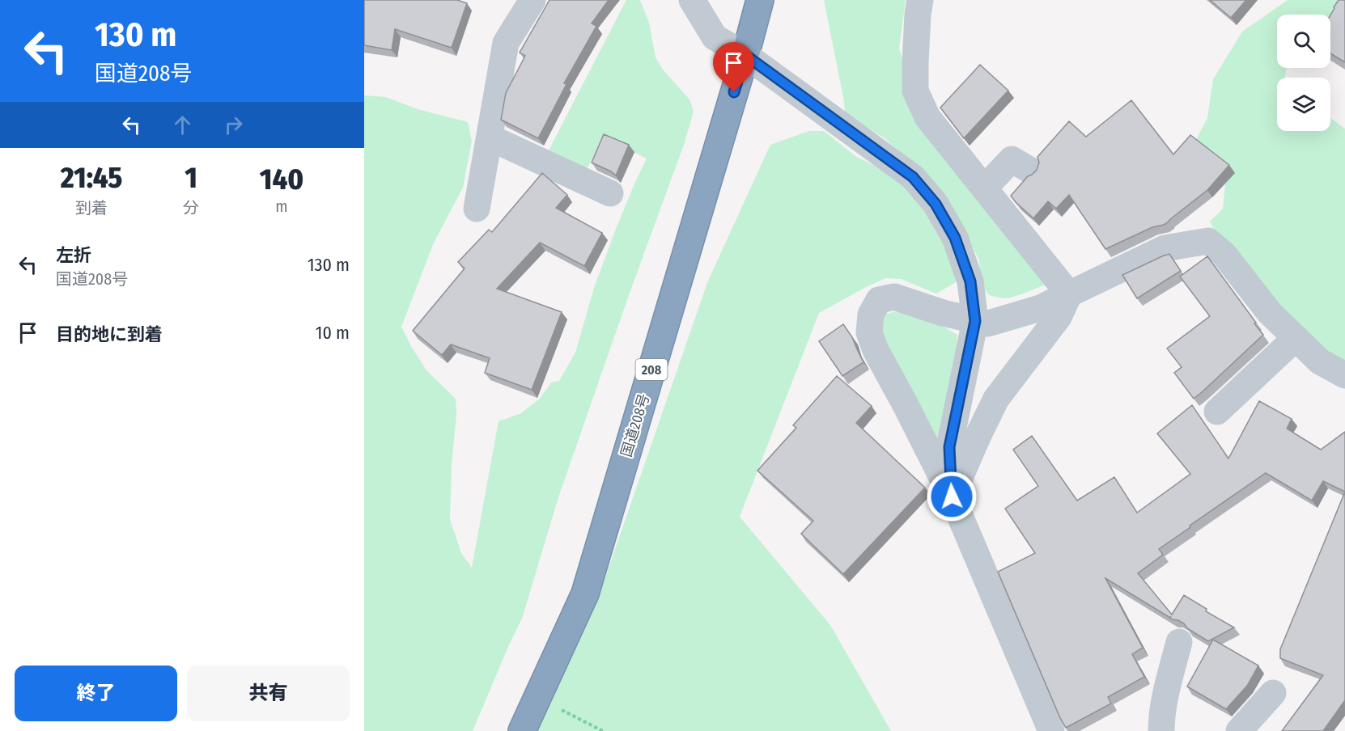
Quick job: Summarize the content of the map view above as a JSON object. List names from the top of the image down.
{
  "streets": {
    "highway": ["208", "国道208号"]
  },
  "page": {
    "turn": ["130 m", "国道208号"],
    "eta": [
      "21:45",
      "到着",
      "1",
      "分",
      "140",
      "m"
    ],
    "list": [
      {
        "name": "左折",
        "note": "国道208号",
        "value": "130 m"
      },
      {
        "name": "目的地に到着",
        "value": "10 m"
      }
    ],
    "buttons": ["終了", "共有"]
  }
}
